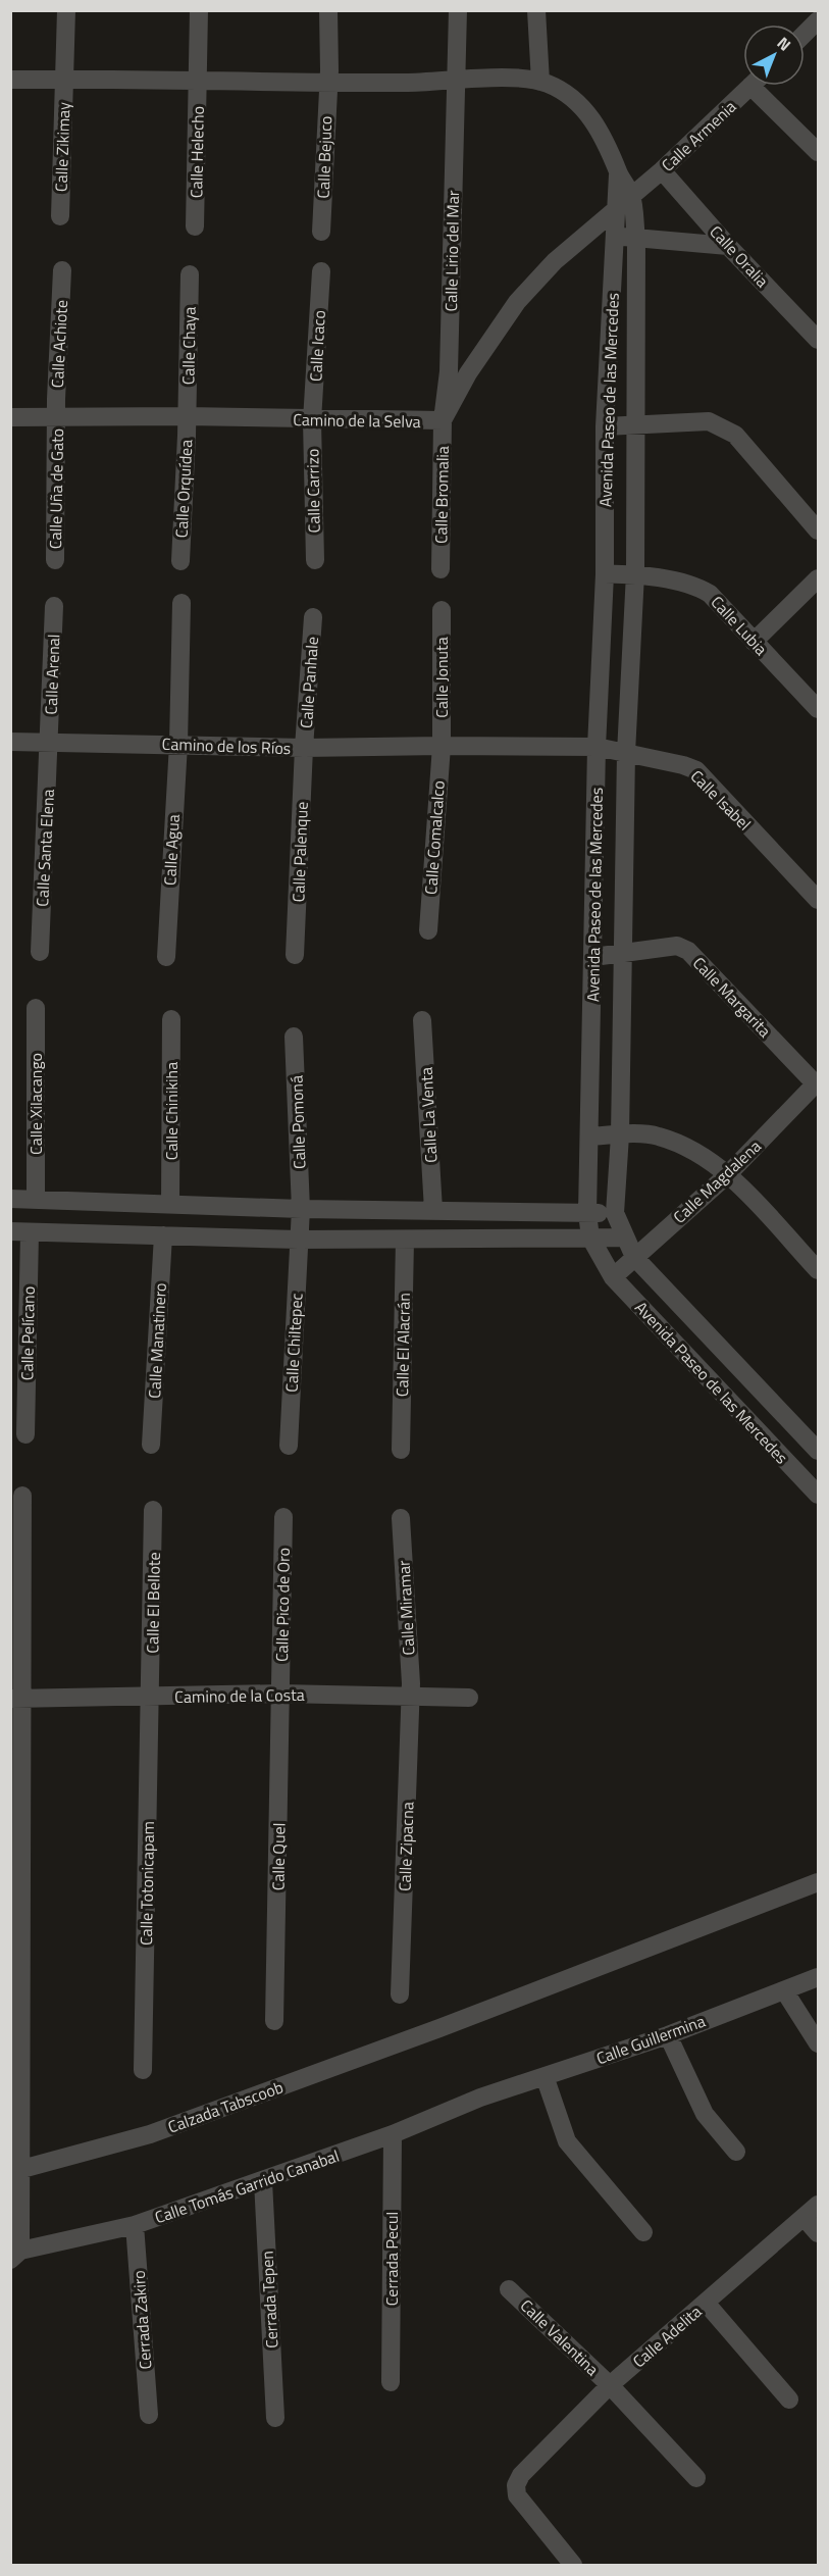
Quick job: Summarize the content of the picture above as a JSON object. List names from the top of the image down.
{
  "streets": {
    "street": [
      "Calle Armenia",
      "Calle Zikimay",
      "Calle Helecho",
      "Calle Bejuco",
      "Calle Lirio del Mar",
      "Calle Oralia",
      "Calle Achiote",
      "Calle Chaya",
      "Calle Icaco",
      "Avenida Paseo de las Mercedes",
      "Camino de la Selva",
      "Calle Uña de Gato",
      "Calle Orquídea",
      "Calle Carrizo",
      "Calle Bromalia",
      "Calle Lubia",
      "Calle Arenal",
      "Calle Jonuta",
      "Calle Panhale",
      "Camino de los Ríos",
      "Calle Isabel",
      "Calle Comalcalco",
      "Calle Santa Elena",
      "Calle Agua",
      "Calle Palenque",
      "Calle Margarita",
      "Calle Xilacango",
      "Calle Chinikiha",
      "Calle La Venta",
      "Calle Pomoná",
      "Calle Magdalena",
      "Calle Pelícano",
      "Calle Manatinero",
      "Calle Chiltepec",
      "Calle El Alacrán",
      "Calle El Bellote",
      "Calle Pico de Oro",
      "Calle Miramar",
      "Camino de la Costa",
      "Calle Zipacna",
      "Calle Quel",
      "Calle Totonicapam",
      "Calle Guillermina",
      "Calzada Tabscoob",
      "Calle Tomás Garrido Canabal",
      "Cerrada Pecul",
      "Cerrada Tepen",
      "Cerrada Zakiro",
      "Calle Adelita",
      "Calle Valentina"
    ]
  },
  "crossings": [
    ["Calle Armenia", "Calle Oralia"],
    ["Calle Armenia", "Avenida Paseo de las Mercedes"],
    ["Calle Armenia", "Camino de la Selva"],
    ["Calle Lirio del Mar", "Camino de la Selva"],
    ["Calle Lirio del Mar", "Calle Bromalia"],
    ["Calle Achiote", "Camino de la Selva"],
    ["Calle Achiote", "Calle Uña de Gato"],
    ["Calle Chaya", "Camino de la Selva"],
    ["Calle Chaya", "Calle Orquídea"],
    ["Calle Icaco", "Camino de la Selva"],
    ["Calle Icaco", "Calle Carrizo"],
    ["Avenida Paseo de las Mercedes", "Camino de la Selva"],
    ["Avenida Paseo de las Mercedes", "Calle Lubia"],
    ["Avenida Paseo de las Mercedes", "Camino de los Ríos"],
    ["Avenida Paseo de las Mercedes", "Calle Isabel"],
    ["Avenida Paseo de las Mercedes", "Calle Margarita"],
    ["Avenida Paseo de las Mercedes", "Calle Magdalena"],
    ["Camino de la Selva", "Calle Uña de Gato"],
    ["Camino de la Selva", "Calle Orquídea"],
    ["Camino de la Selva", "Calle Carrizo"],
    ["Camino de la Selva", "Calle Bromalia"],
    ["Calle Arenal", "Camino de los Ríos"],
    ["Calle Arenal", "Calle Santa Elena"],
    ["Calle Jonuta", "Camino de los Ríos"],
    ["Calle Jonuta", "Calle Comalcalco"],
    ["Calle Panhale", "Camino de los Ríos"],
    ["Calle Panhale", "Calle Palenque"],
    ["Camino de los Ríos", "Calle Isabel"],
    ["Camino de los Ríos", "Calle Comalcalco"],
    ["Camino de los Ríos", "Calle Santa Elena"],
    ["Camino de los Ríos", "Calle Agua"],
    ["Camino de los Ríos", "Calle Palenque"],
    ["Calle Margarita", "Calle Magdalena"],
    ["Calle Pomoná", "Calle Chiltepec"],
    ["Calle El Bellote", "Camino de la Costa"],
    ["Calle El Bellote", "Calle Totonicapam"],
    ["Calle Pico de Oro", "Camino de la Costa"],
    ["Calle Pico de Oro", "Calle Quel"],
    ["Calle Miramar", "Camino de la Costa"],
    ["Calle Miramar", "Calle Zipacna"],
    ["Camino de la Costa", "Calle Zipacna"],
    ["Camino de la Costa", "Calle Quel"],
    ["Camino de la Costa", "Calle Totonicapam"],
    ["Calle Guillermina", "Calle Tomás Garrido Canabal"],
    ["Calle Tomás Garrido Canabal", "Cerrada Pecul"],
    ["Calle Tomás Garrido Canabal", "Cerrada Tepen"],
    ["Calle Tomás Garrido Canabal", "Cerrada Zakiro"],
    ["Calle Adelita", "Calle Valentina"]
  ],
  "north": "top right"
}
